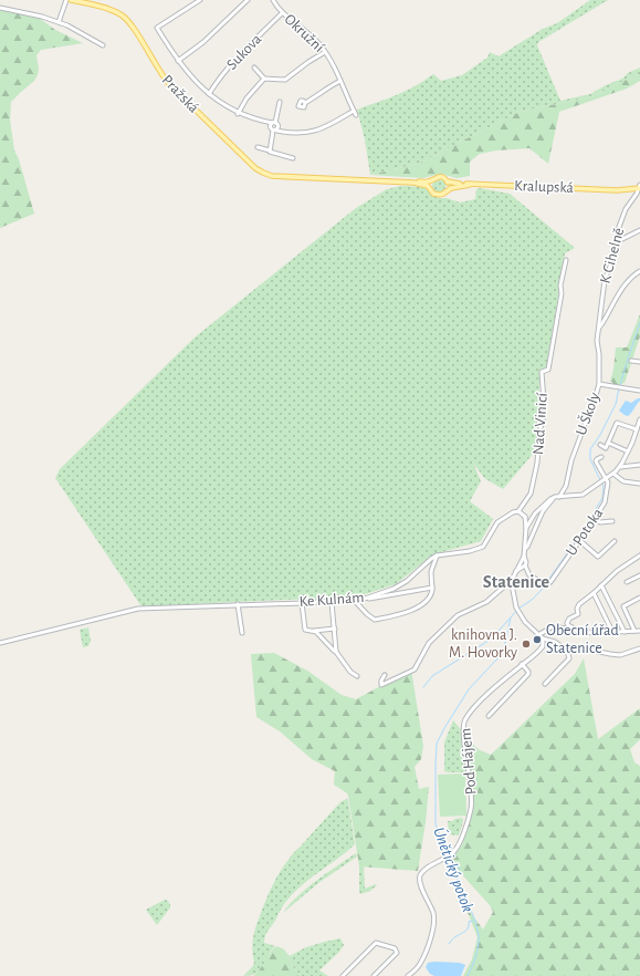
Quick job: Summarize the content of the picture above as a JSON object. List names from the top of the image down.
{
  "streets": {
    "main road": ["Pražská", "Kralupská"],
    "street": [
      "Okružní",
      "Sukova",
      "K Cihelně",
      "U Školy",
      "Nad Vinicí",
      "U Potoka",
      "Ke Kulnám",
      "Pod Hájem"
    ]
  },
  "crossings": [
    ["Okružní", "Sukova"],
    ["Kralupská", "K Cihelně"],
    ["K Cihelně", "U Školy"]
  ],
  "districts": ["Statenice"],
  "water": ["Únětický potok"],
  "places": ["Obecní úřad Statenice", "knihovna J. M. Hovorky"]
}
